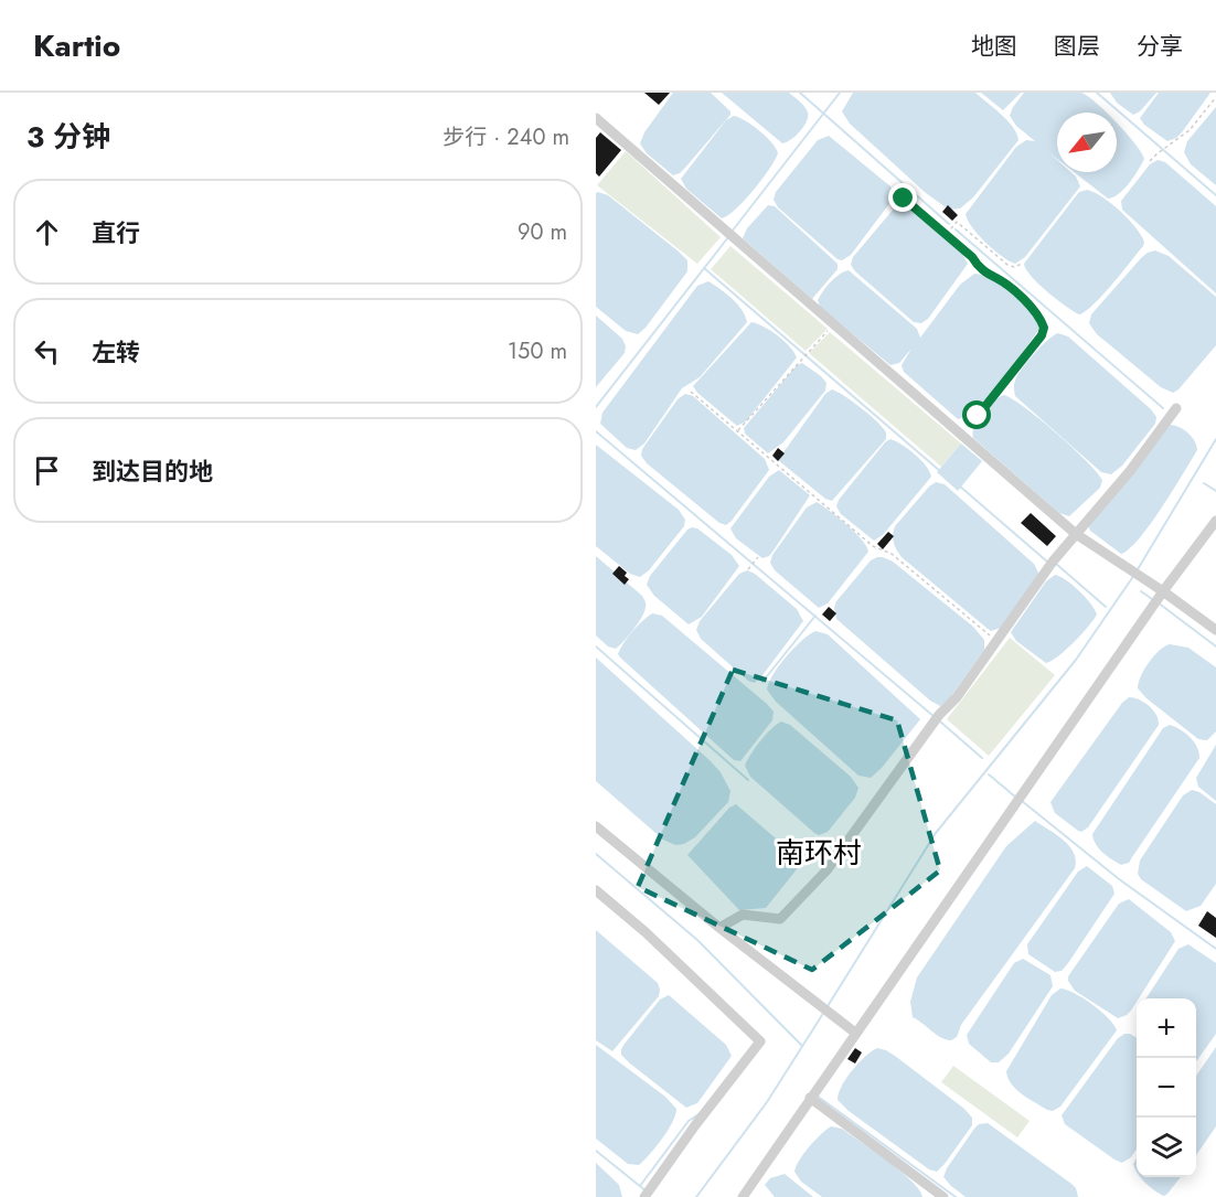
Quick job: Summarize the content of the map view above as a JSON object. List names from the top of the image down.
{
  "districts": ["南环村"],
  "north": "bottom left",
  "page": {
    "header": "Kartio",
    "nav": ["地图", "图层", "分享"],
    "heading": ["3 分钟", "步行 · 240 m"],
    "list": [
      ["直行", "90 m"],
      ["左转", "150 m"],
      "到达目的地"
    ],
    "map_buttons": ["+", "−"]
  }
}
